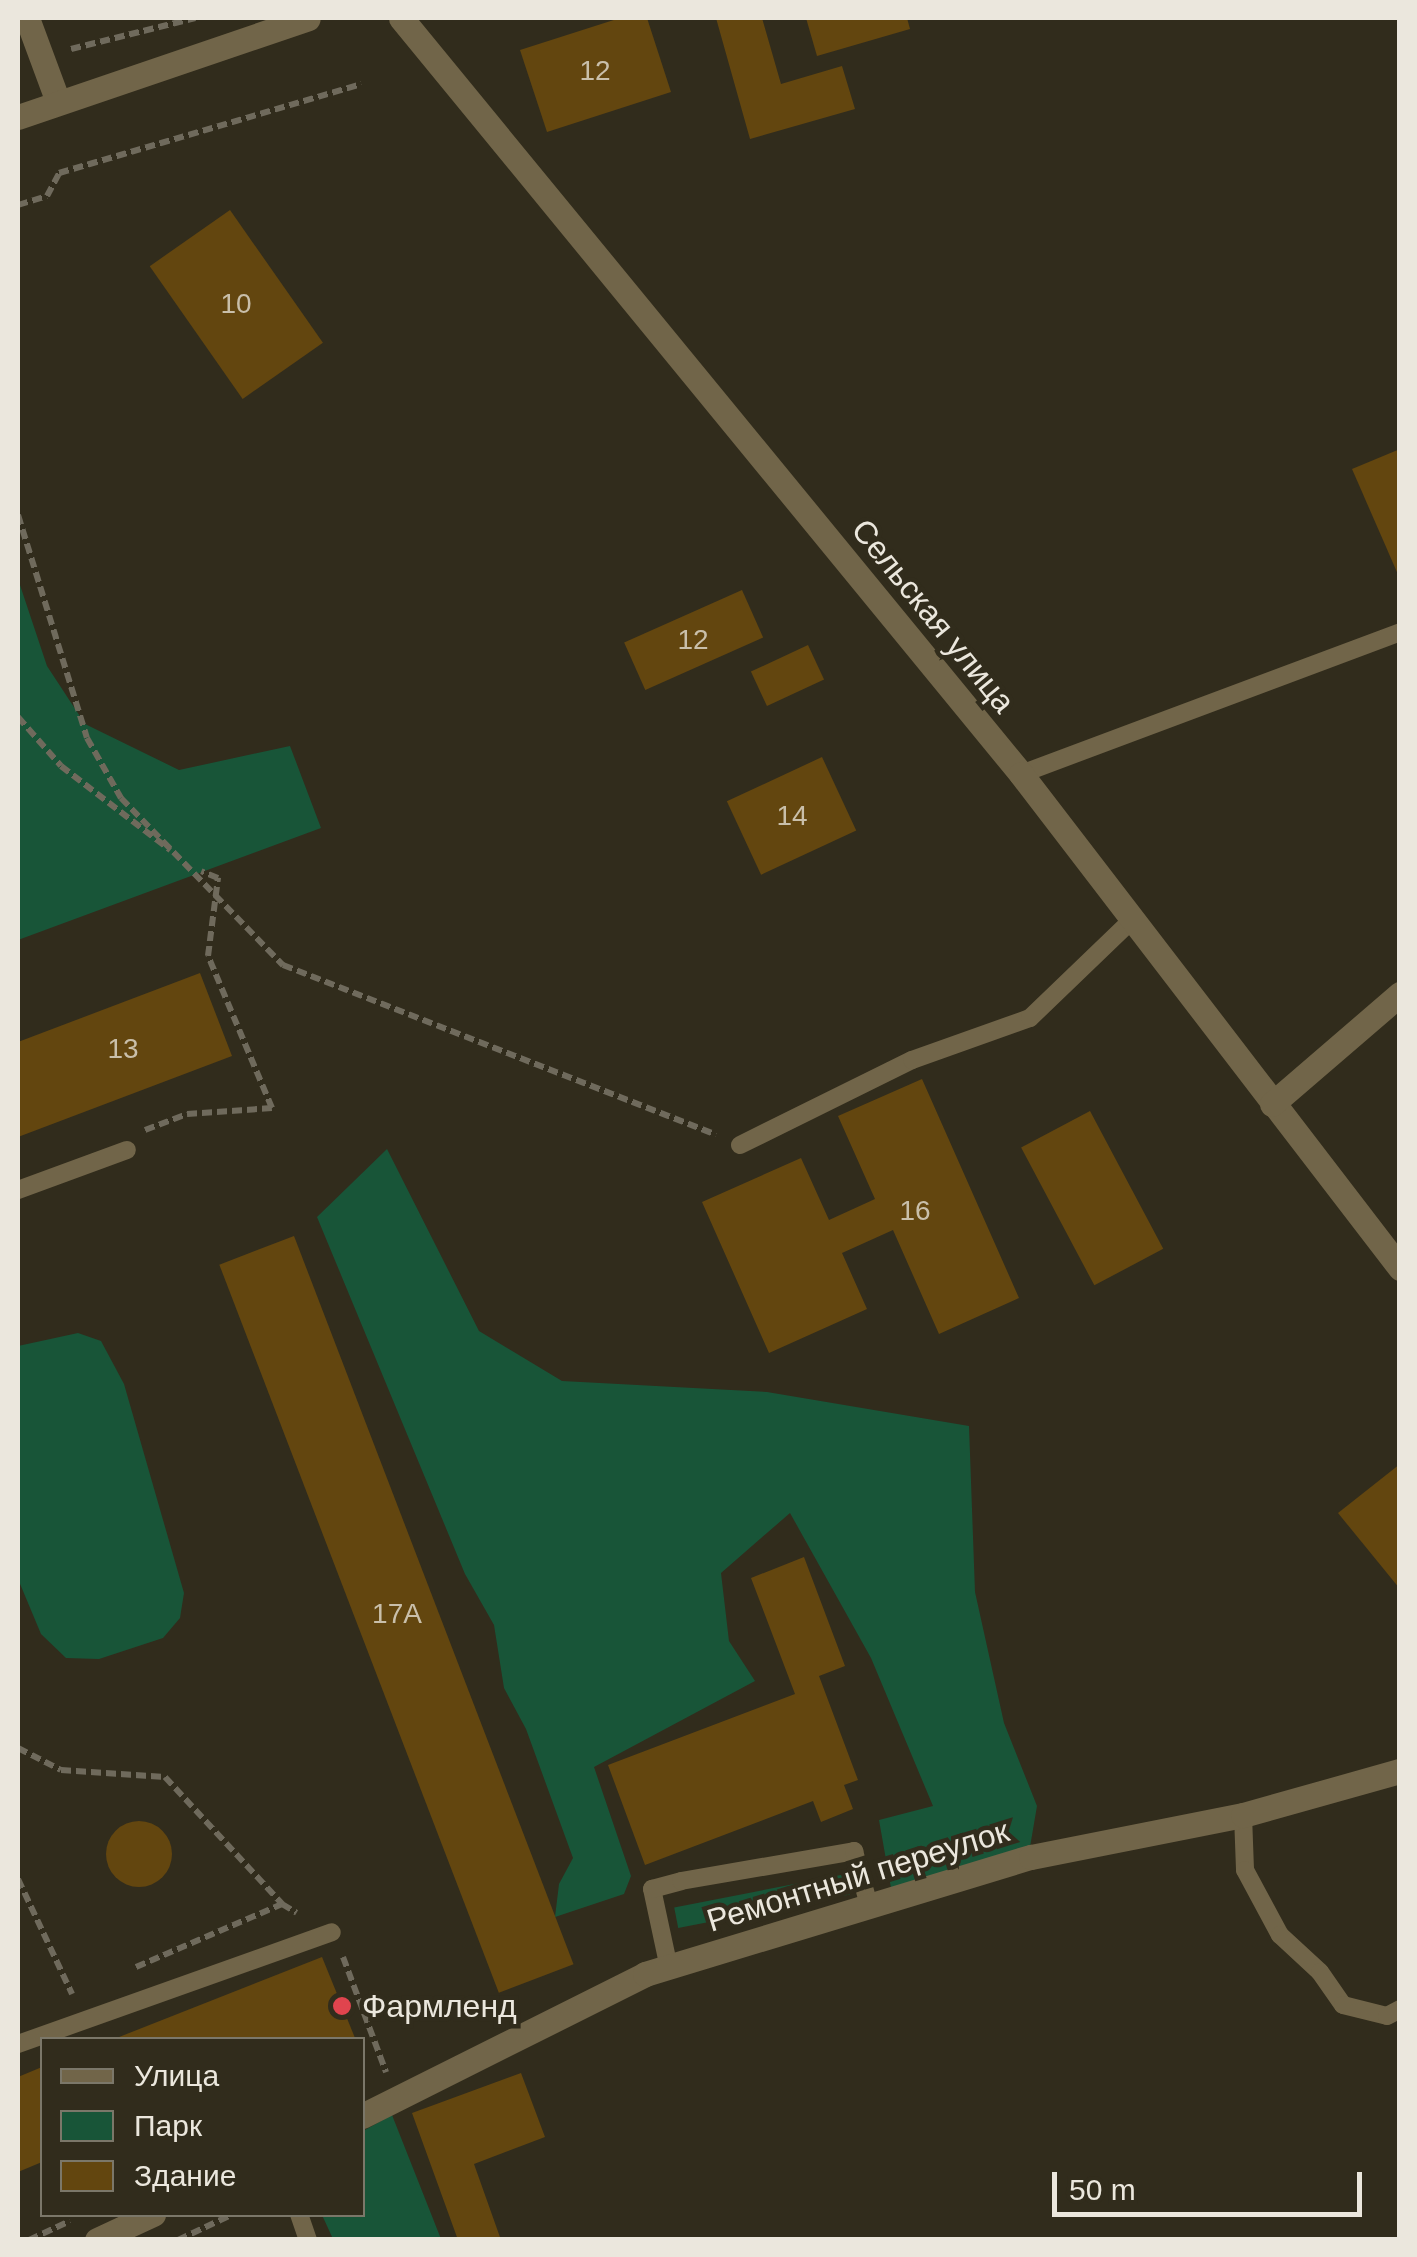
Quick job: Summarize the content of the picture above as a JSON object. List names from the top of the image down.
{
  "streets": {
    "street": ["Сельская улица", "Ремонтный переулок"]
  },
  "places": ["Фармленд"],
  "house_numbers": [
    "12",
    "10",
    "12",
    "14",
    "13",
    "16",
    "17А"
  ],
  "legend": ["Улица", "Парк", "Здание"],
  "scale_bar": "50 m"
}
